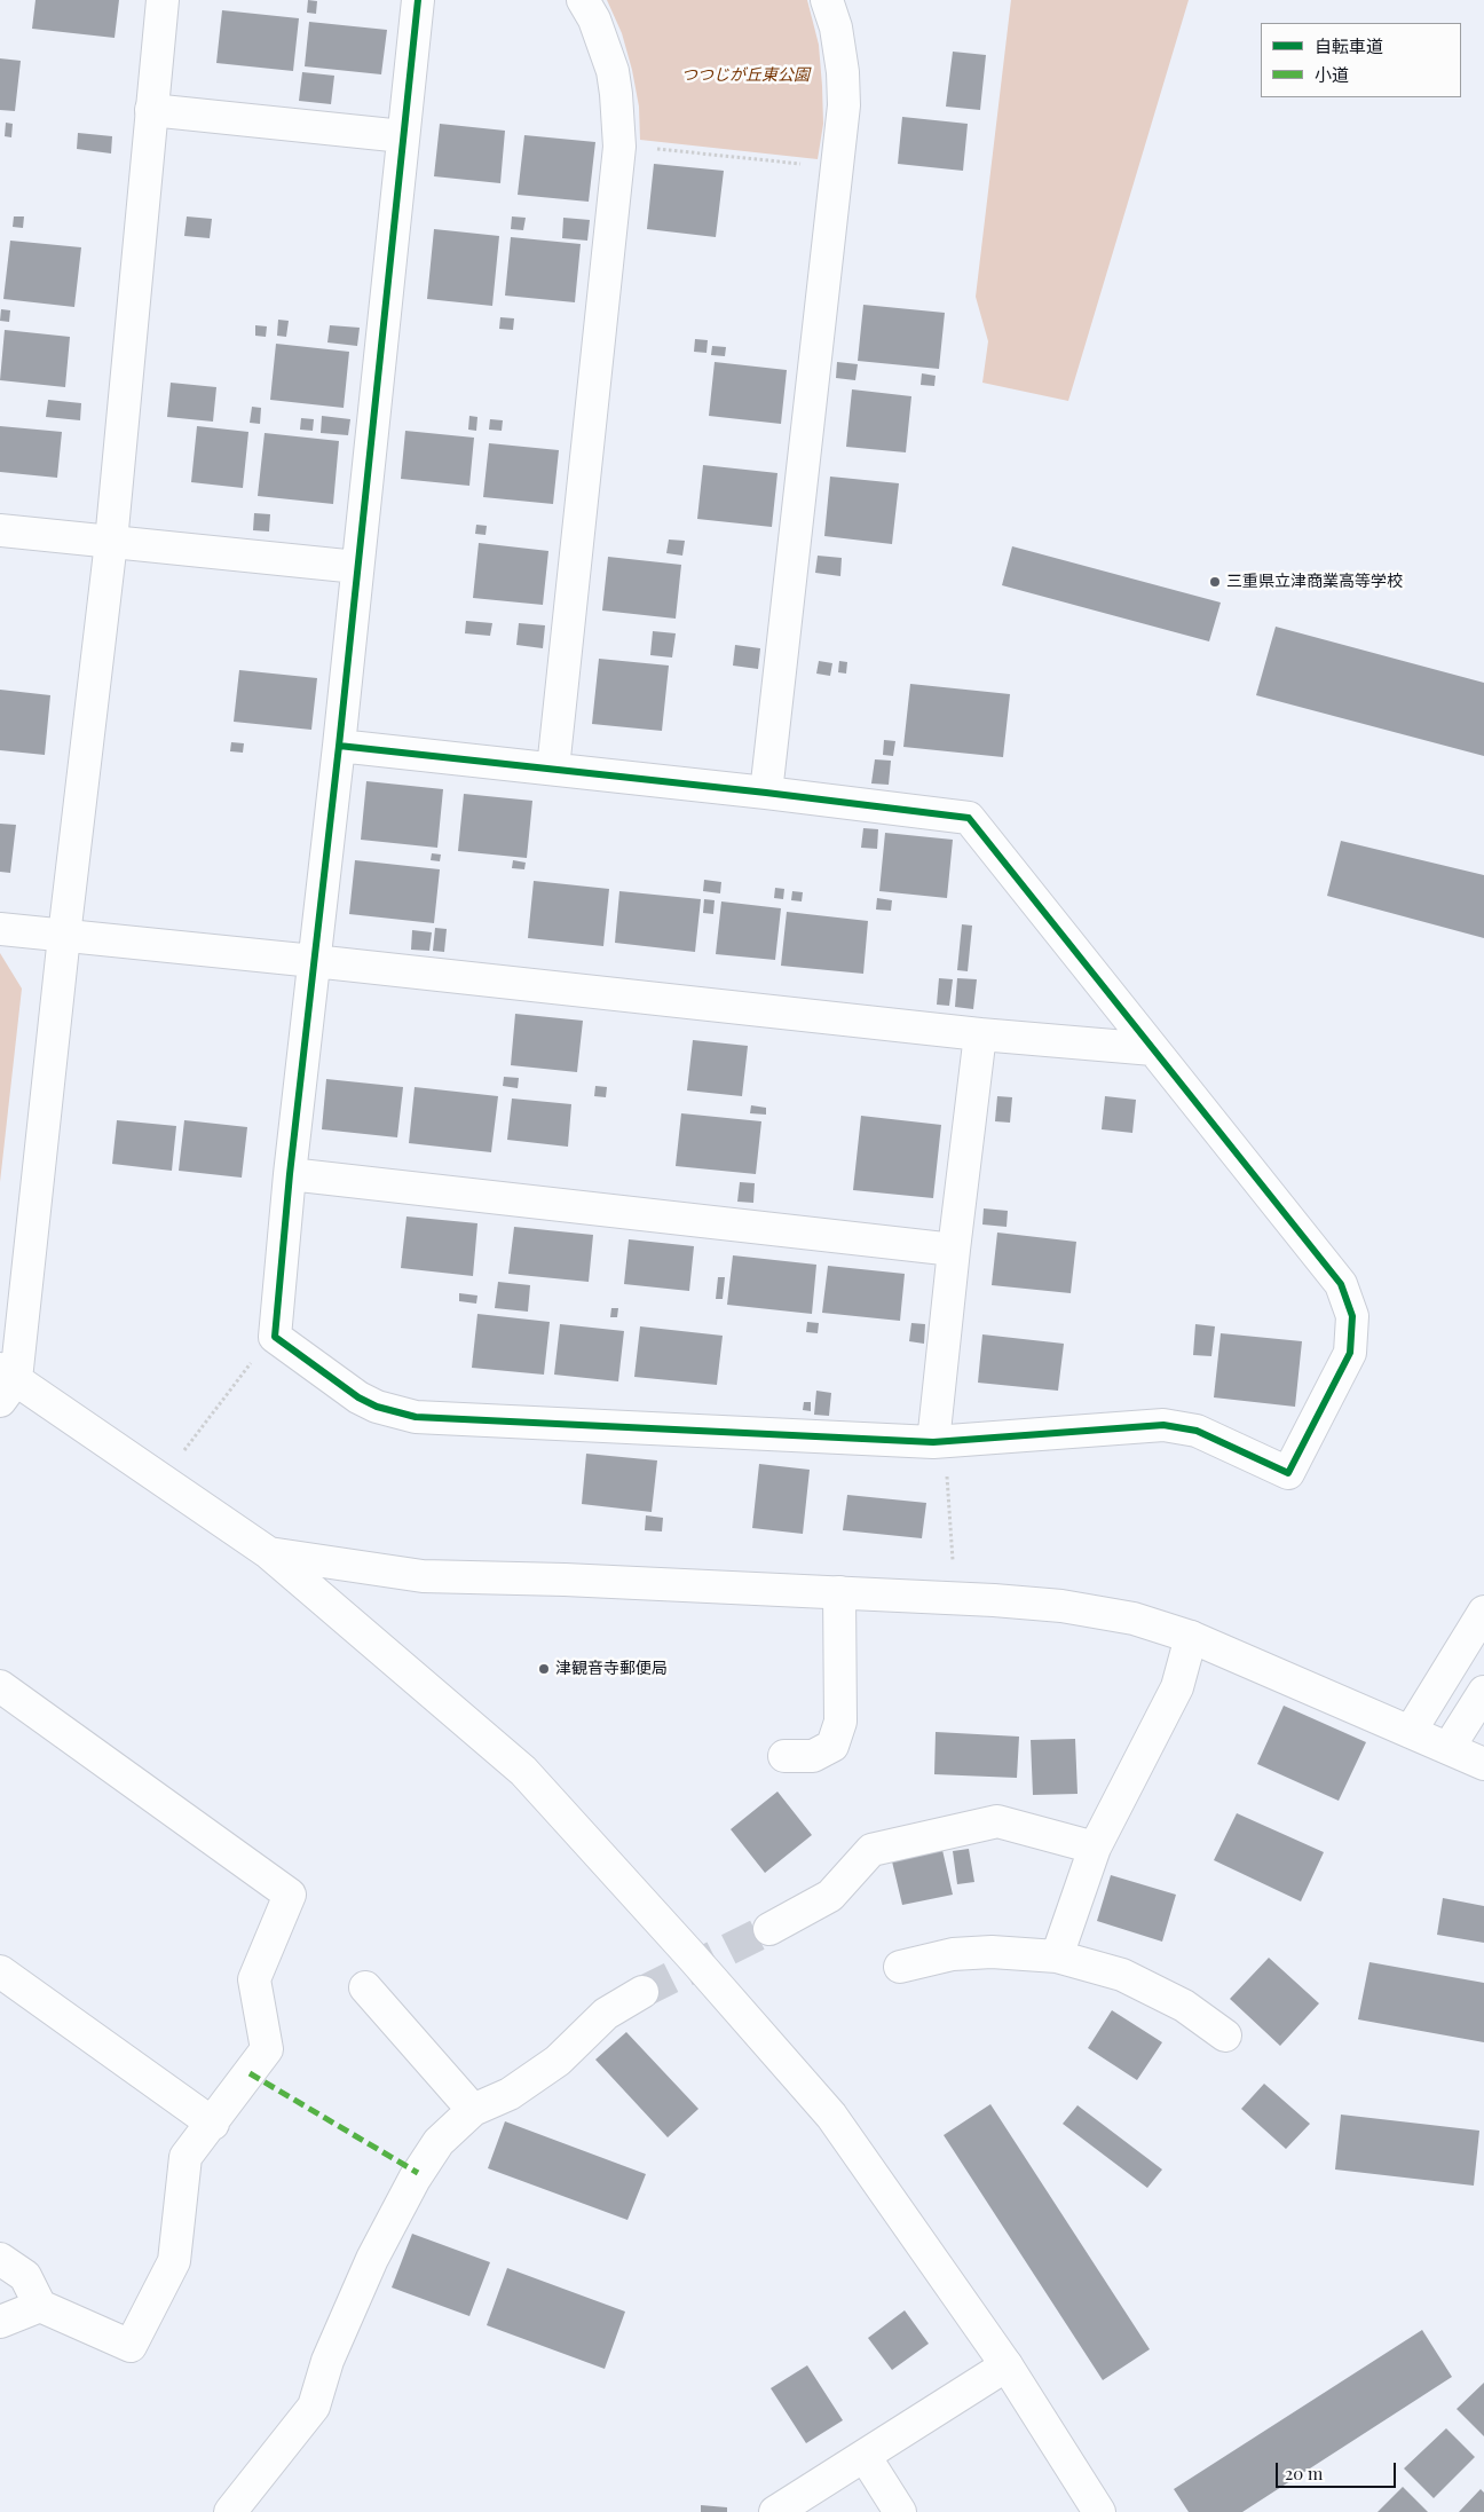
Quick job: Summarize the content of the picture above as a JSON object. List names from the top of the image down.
{
  "parks": ["つつじが丘東公園"],
  "places": ["三重県立津商業高等学校", "津観音寺郵便局"],
  "legend": ["自転車道", "小道"],
  "scale_bar": "20 m"
}
